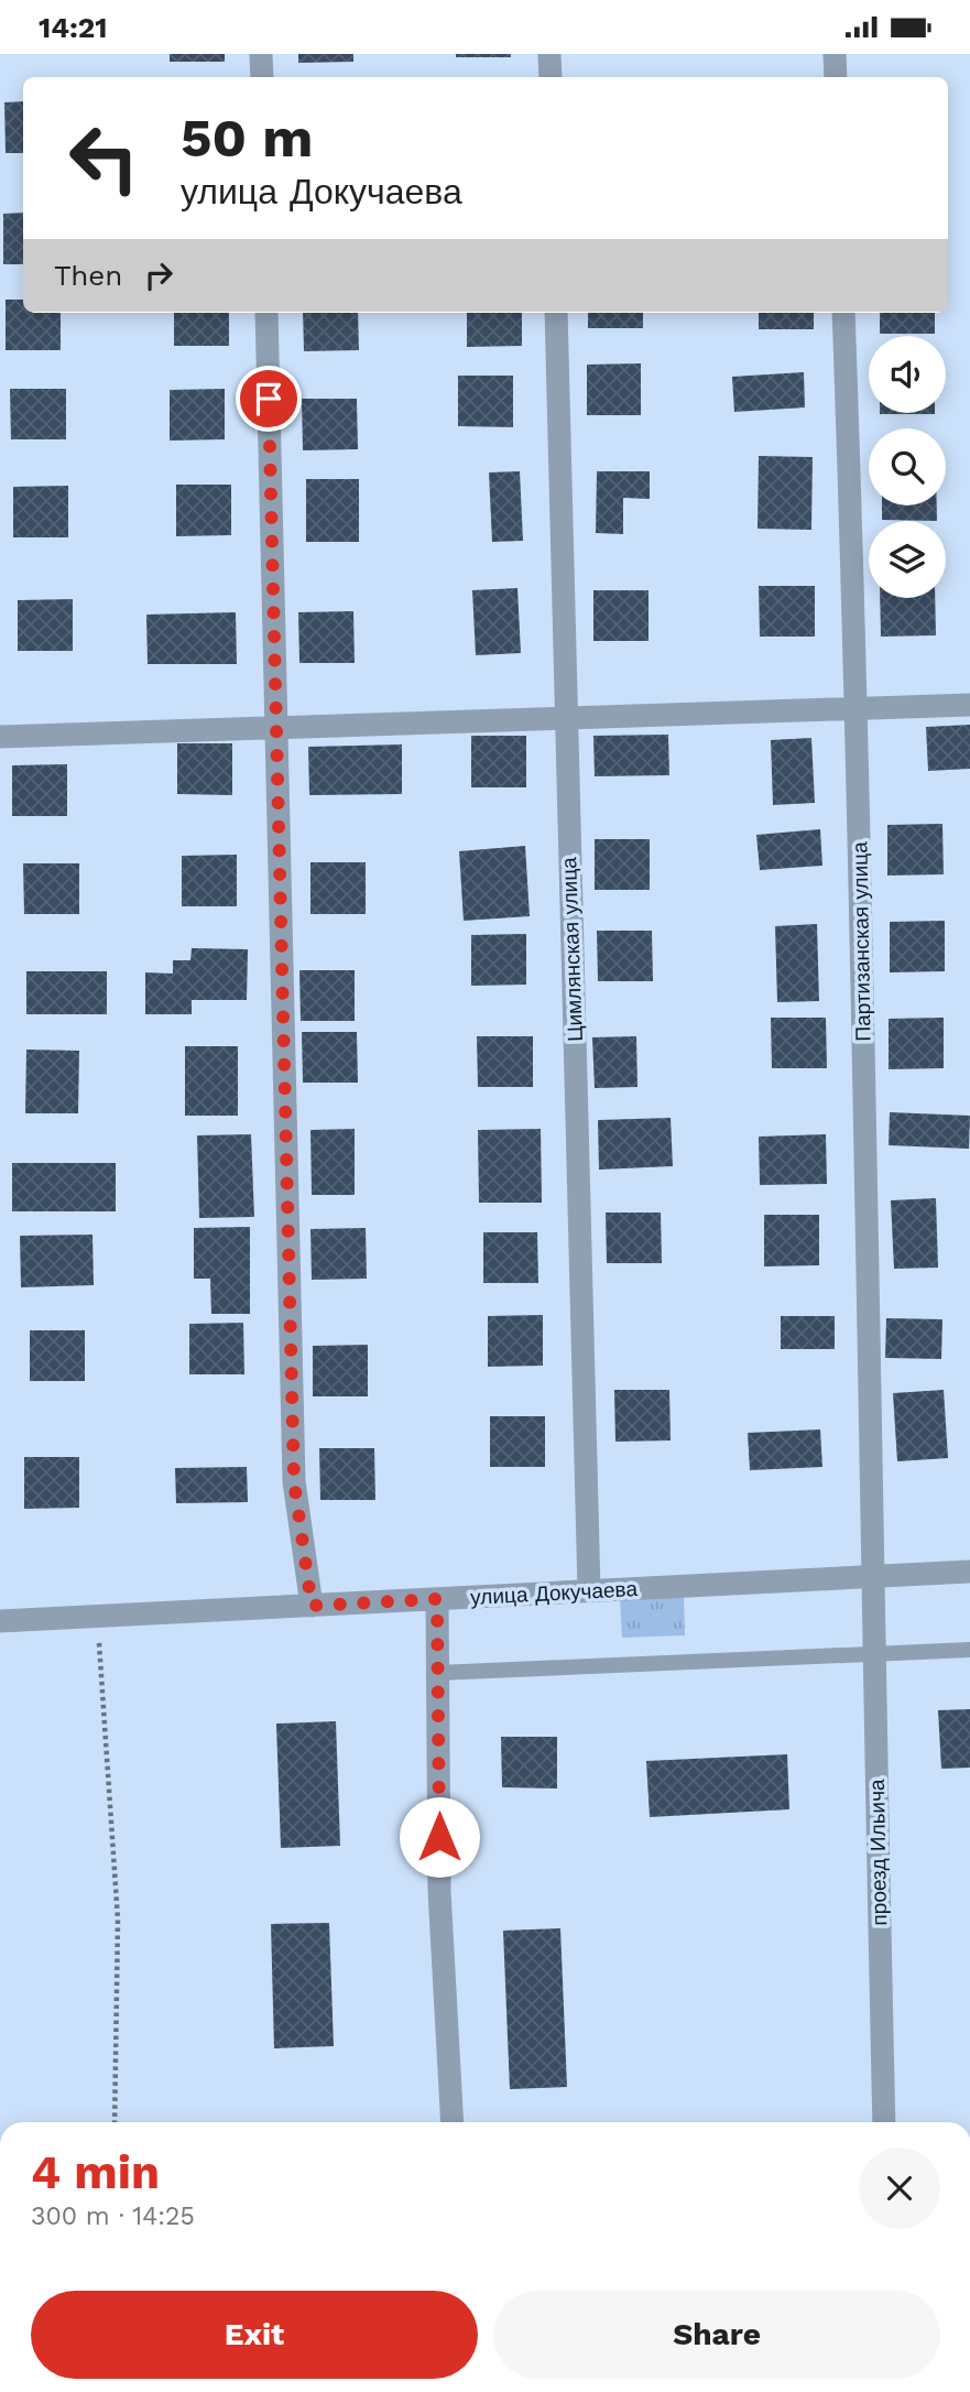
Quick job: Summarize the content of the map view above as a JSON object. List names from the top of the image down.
{
  "streets": {
    "street": [
      "Партизанская улица",
      "Цимлянская улица",
      "улица Докучаева",
      "проезд Ильича"
    ]
  },
  "crossings": [
    ["Партизанская улица", "улица Докучаева"],
    ["Партизанская улица", "проезд Ильича"],
    ["Цимлянская улица", "улица Докучаева"],
    ["улица Докучаева", "проезд Ильича"]
  ],
  "page": {
    "status": "14:21",
    "turn": ["50 m", "улица Докучаева"],
    "then": "Then",
    "heading": ["4 min", "300 m · 14:25"],
    "buttons": ["Exit", "Share"]
  }
}
